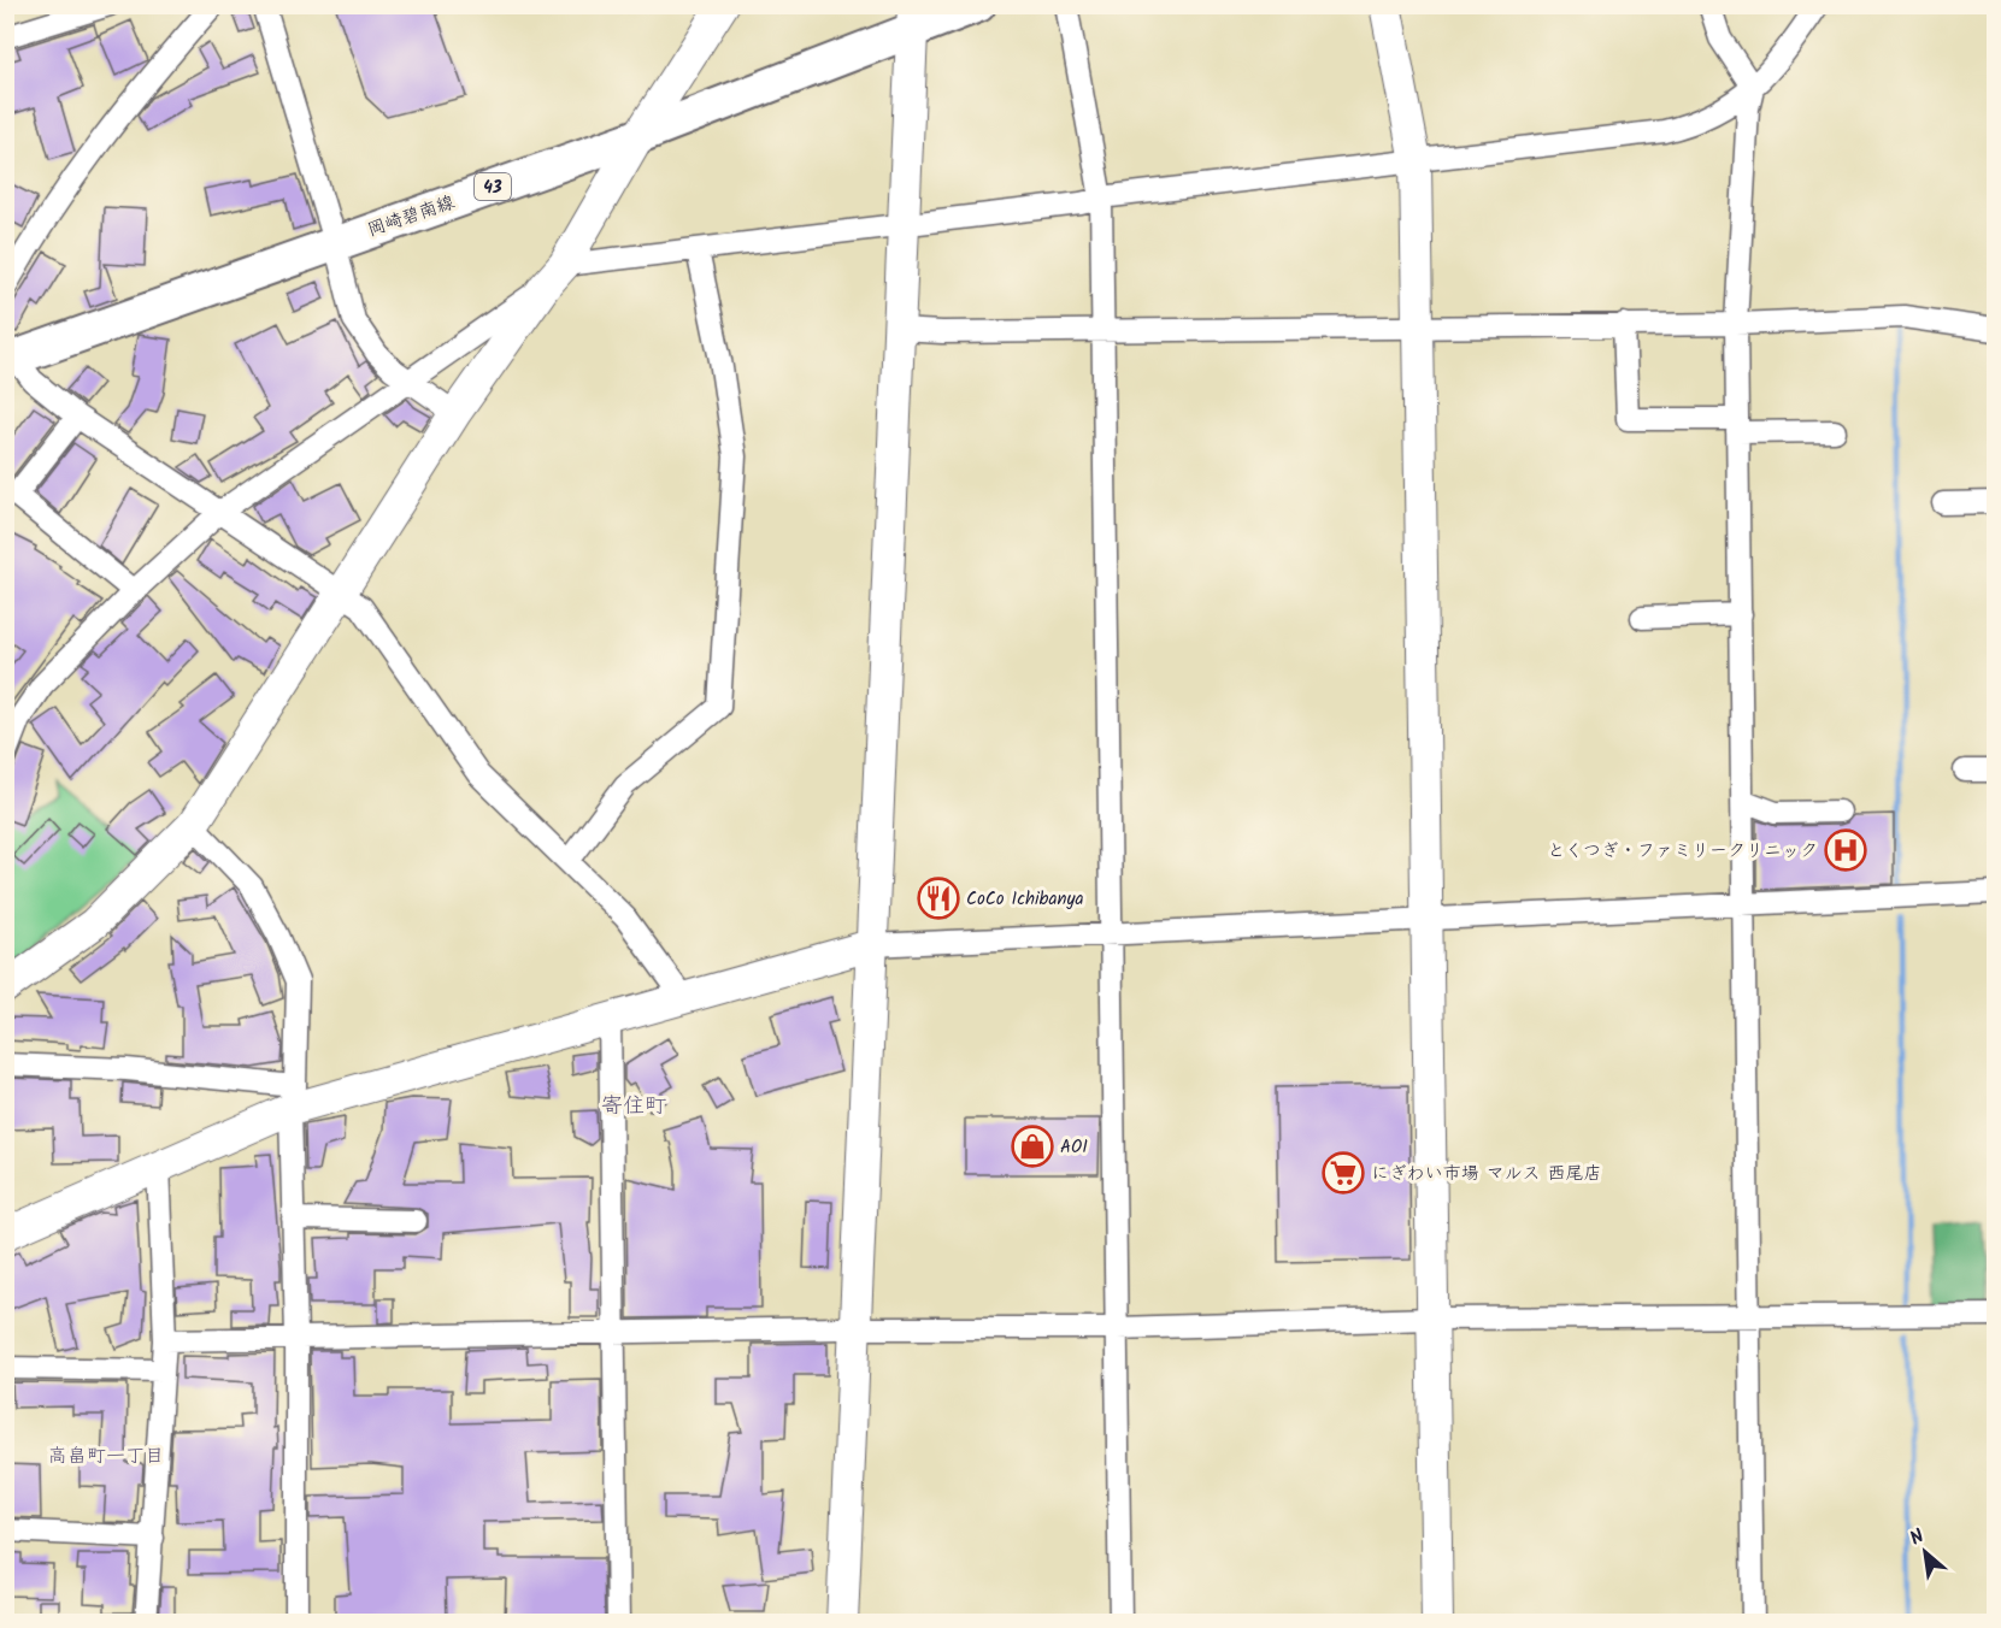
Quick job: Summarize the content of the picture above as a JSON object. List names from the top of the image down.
{
  "streets": {
    "main road": ["43", "岡崎碧南線"]
  },
  "districts": ["寄住町", "高畠町一丁目"],
  "places": {
    "hospital": ["とくつぎ・ファミリークリニック"],
    "restaurant": ["CoCo Ichibanya"],
    "shop": ["AOI"],
    "supermarket": ["にぎわい市場 マルス 西尾店"]
  },
  "north": "top left"
}
